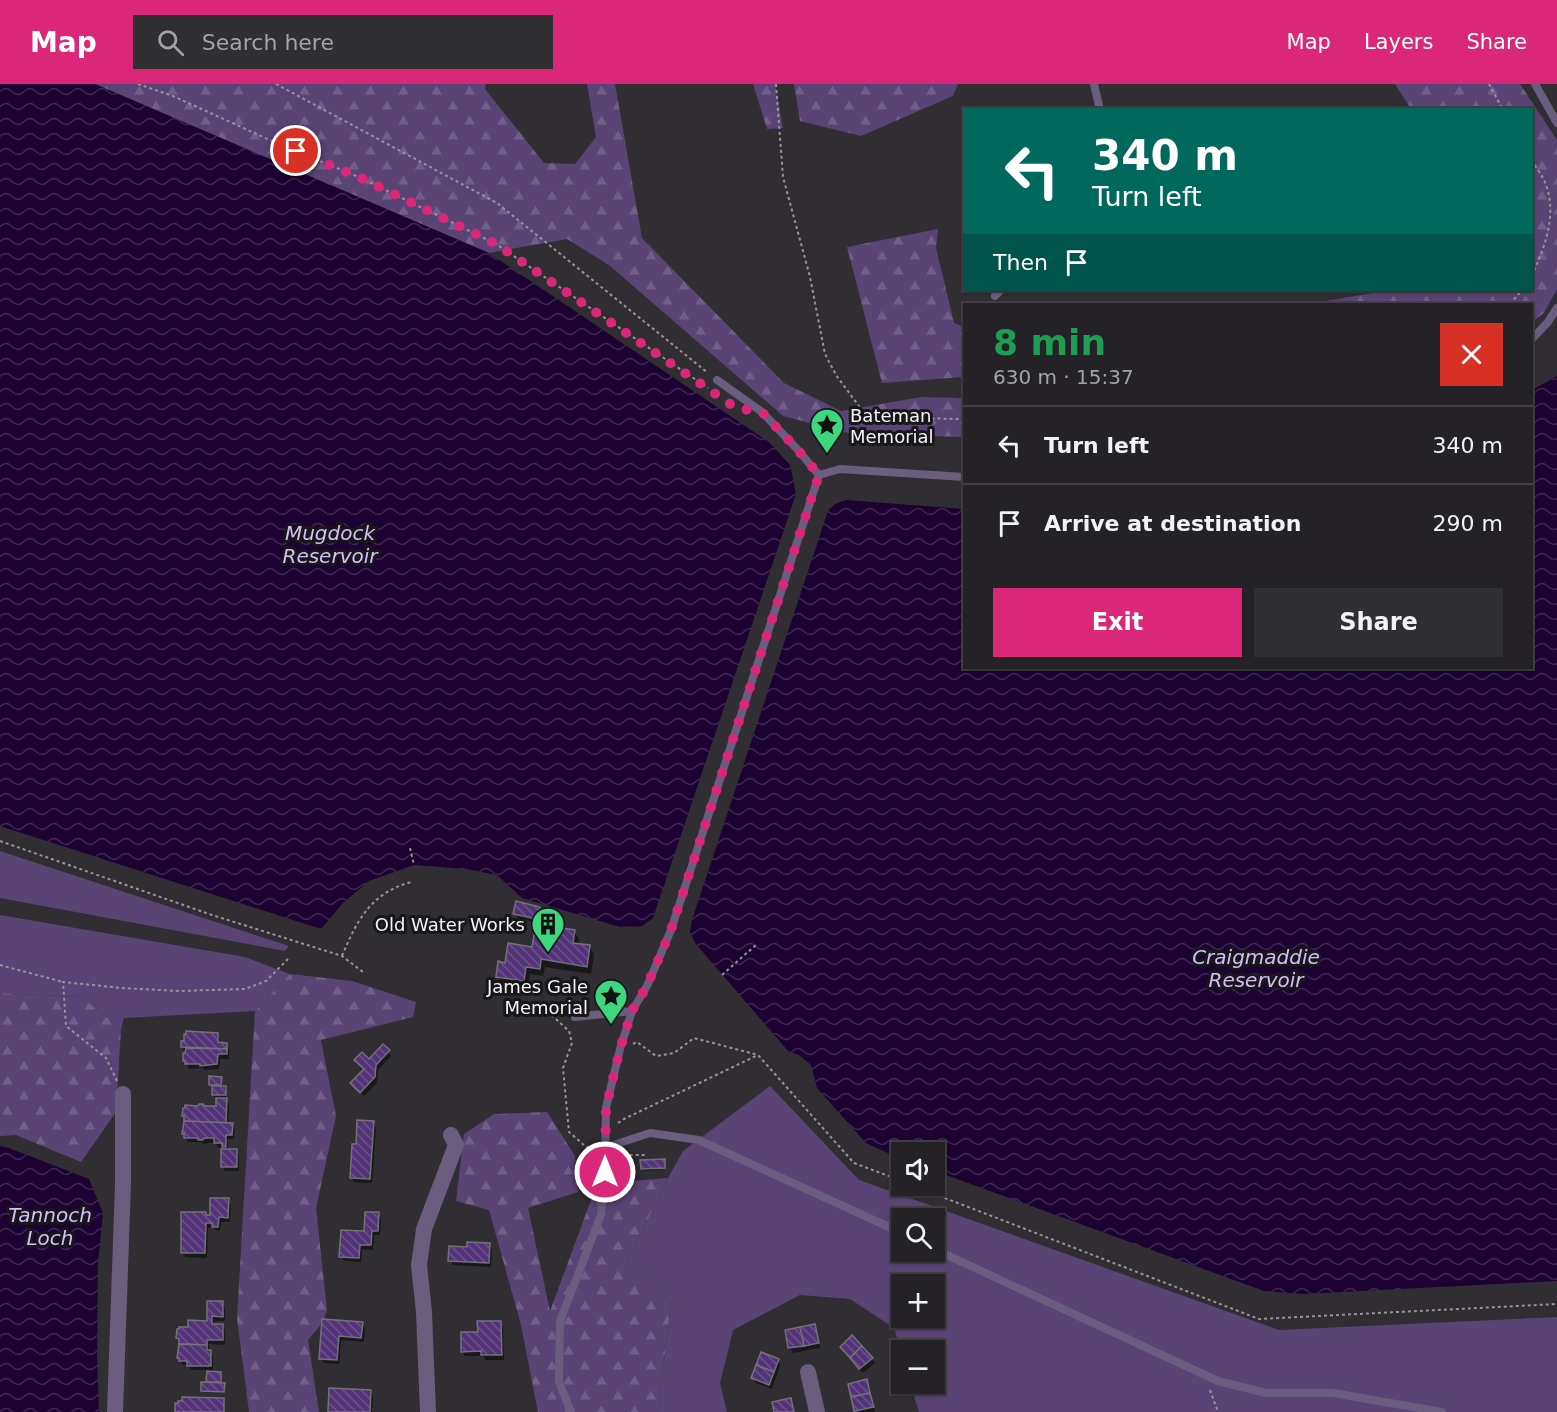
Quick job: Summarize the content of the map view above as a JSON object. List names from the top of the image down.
{
  "water": ["Mugdock Reservoir", "Craigmaddie Reservoir", "Tannoch Loch"],
  "places": {
    "place": ["Bateman Memorial", "James Gale Memorial"],
    "building": ["Old Water Works"]
  },
  "page": {
    "header": "Map",
    "search": "Search here",
    "nav": ["Map", "Layers", "Share"],
    "turn": ["340 m", "Turn left"],
    "then": "Then",
    "heading": ["8 min", "630 m · 15:37"],
    "list": [
      {
        "name": "Turn left",
        "value": "340 m"
      },
      {
        "name": "Arrive at destination",
        "value": "290 m"
      }
    ],
    "buttons": ["Exit", "Share"],
    "map_buttons": ["+", "−"]
  }
}
